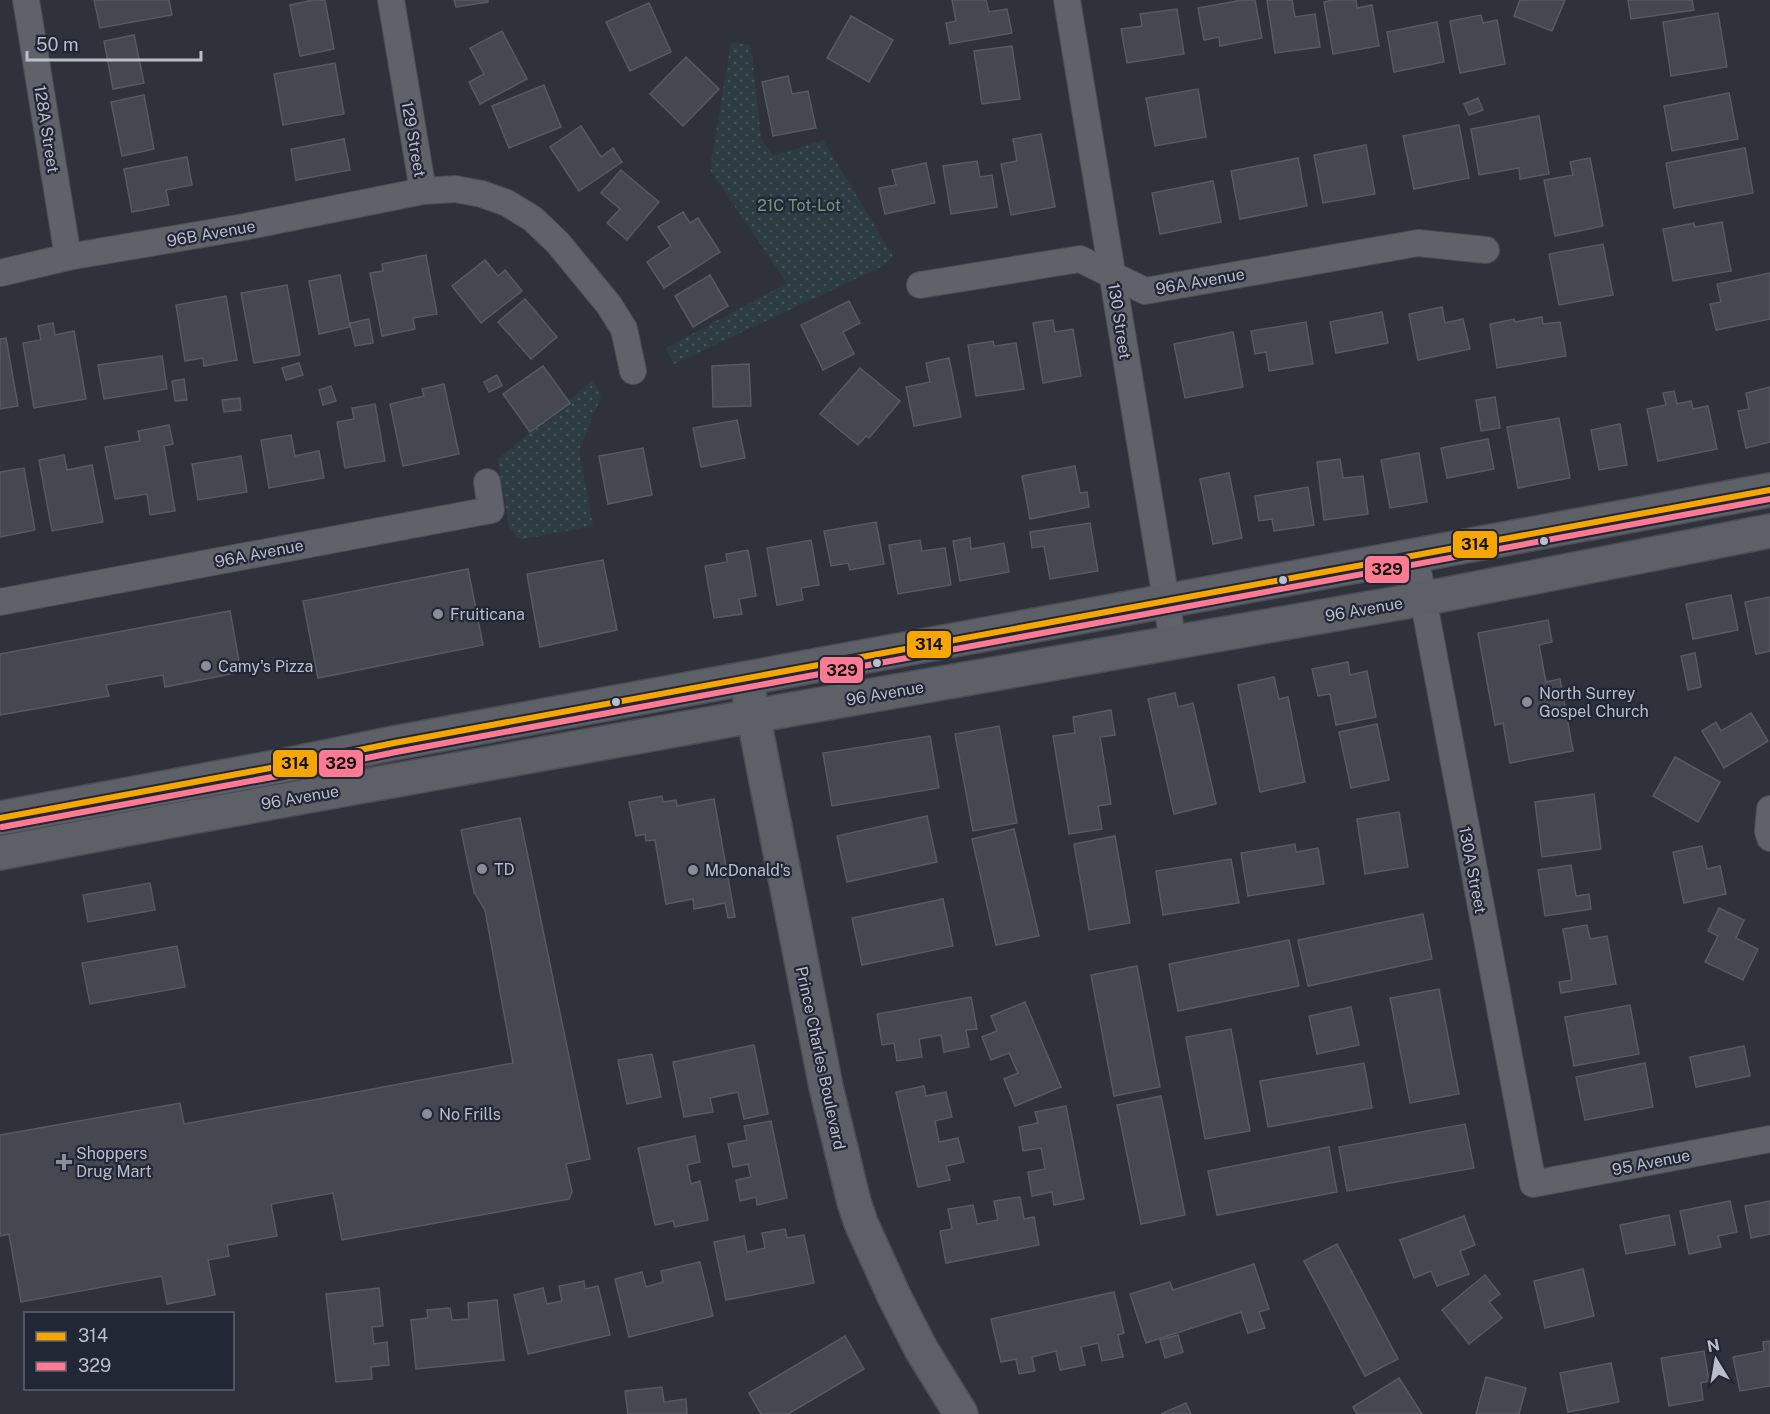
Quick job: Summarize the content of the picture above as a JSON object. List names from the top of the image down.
{
  "streets": {
    "main road": ["96 Avenue", "Prince Charles Boulevard"],
    "street": [
      "128A Street",
      "129 Street",
      "96B Avenue",
      "96A Avenue",
      "130 Street",
      "130A Street",
      "95 Avenue"
    ]
  },
  "crossings": [
    ["128A Street", "96B Avenue"],
    ["129 Street", "96B Avenue"],
    ["96A Avenue", "130 Street"],
    ["130 Street", "96 Avenue"],
    ["96 Avenue", "130A Street"],
    ["96 Avenue", "Prince Charles Boulevard"],
    ["130A Street", "95 Avenue"]
  ],
  "parks": ["21C Tot-Lot"],
  "places": {
    "other": [
      "Fruiticana",
      "Camy's Pizza",
      "North Surrey Gospel Church",
      "TD",
      "McDonald's",
      "No Frills"
    ],
    "health": ["Shoppers Drug Mart"]
  },
  "lines": ["transit line 314", "transit line 329"],
  "legend": ["314", "329"],
  "scale_bar": "50 m",
  "north": "top"
}
